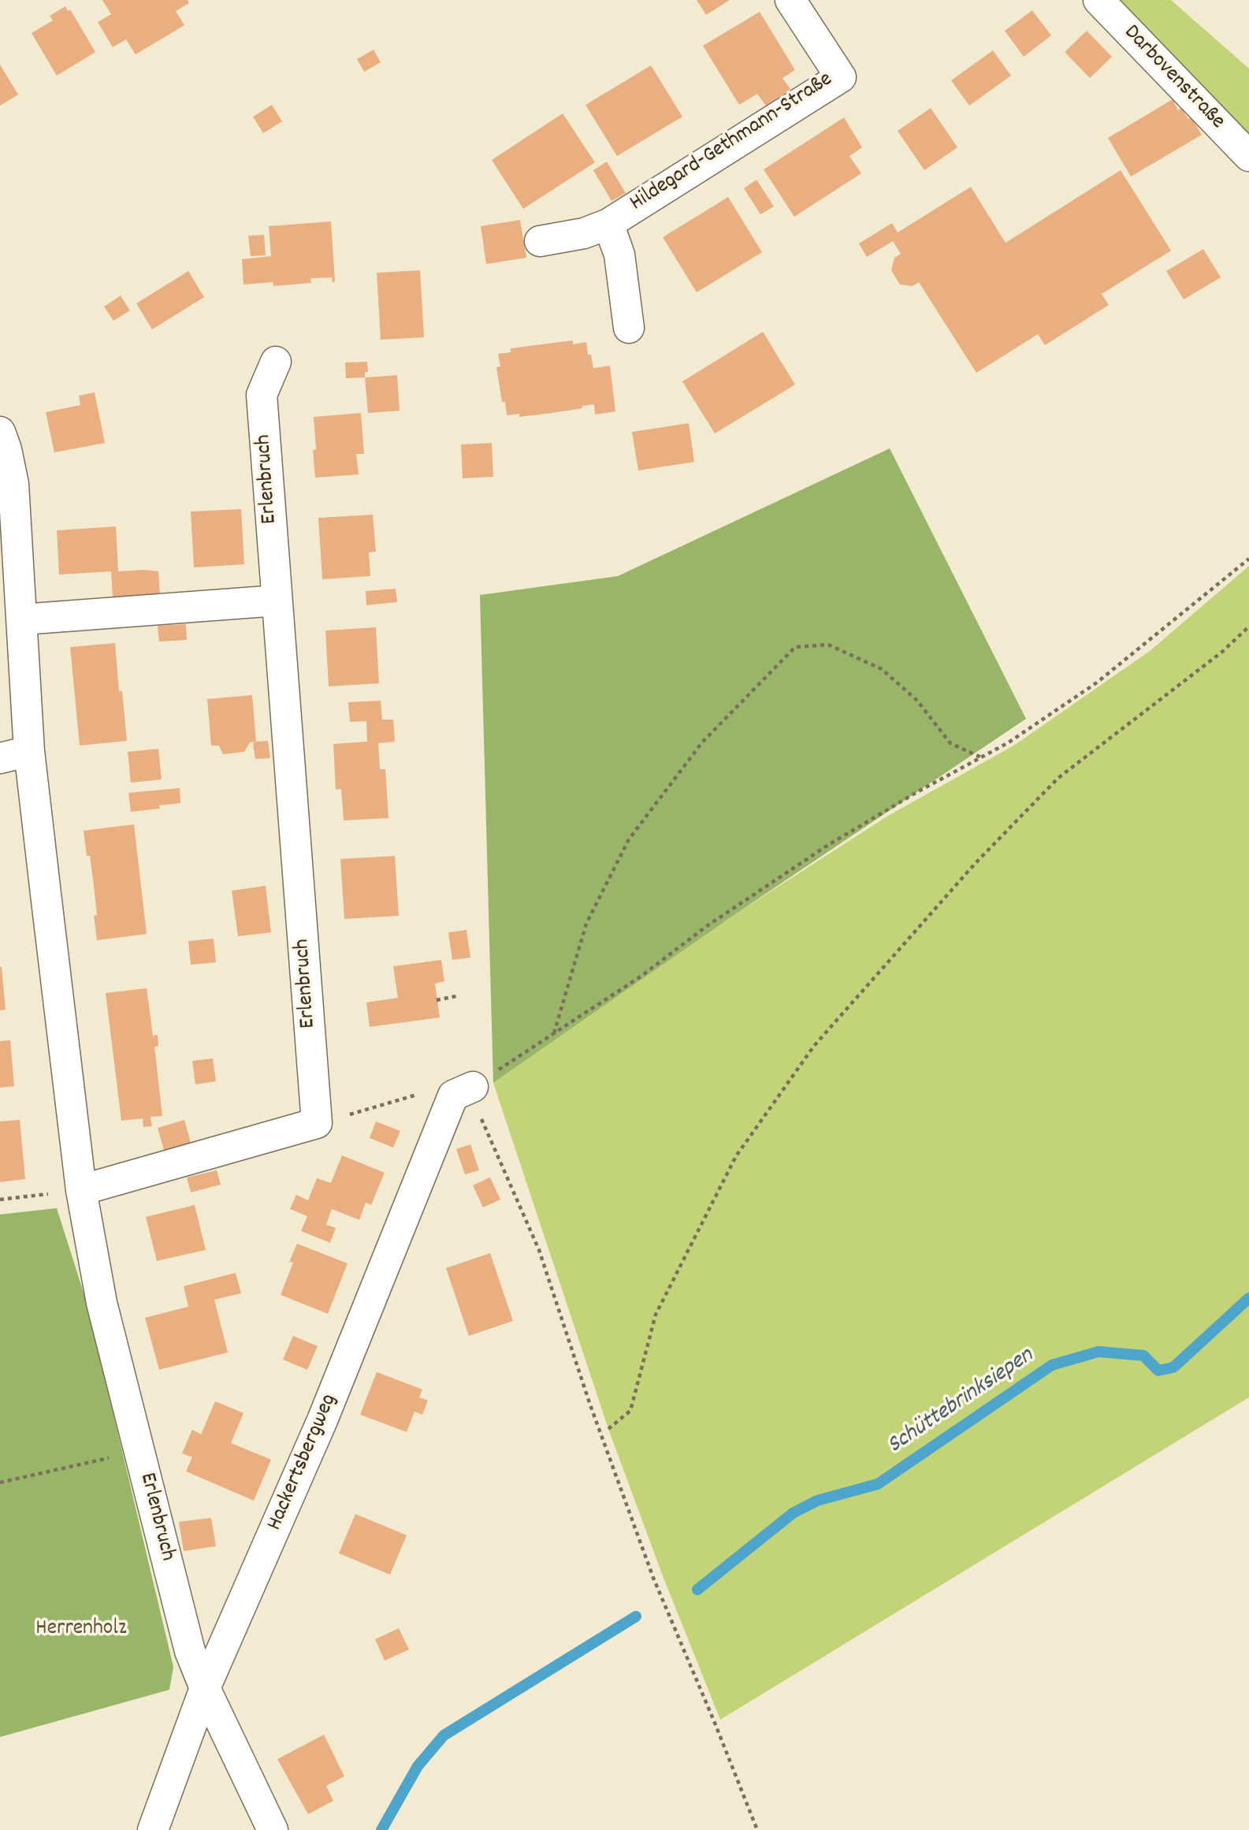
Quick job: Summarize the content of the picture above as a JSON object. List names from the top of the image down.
{
  "streets": {
    "street": [
      "Darbovenstraße",
      "Hildegard-Gethmann-Straße",
      "Erlenbruch",
      "Hackertsbergweg"
    ]
  },
  "crossings": [
    ["Erlenbruch", "Hackertsbergweg"]
  ],
  "water": ["Schüttebrinksiepen"],
  "parks": ["Herrenholz"]
}
